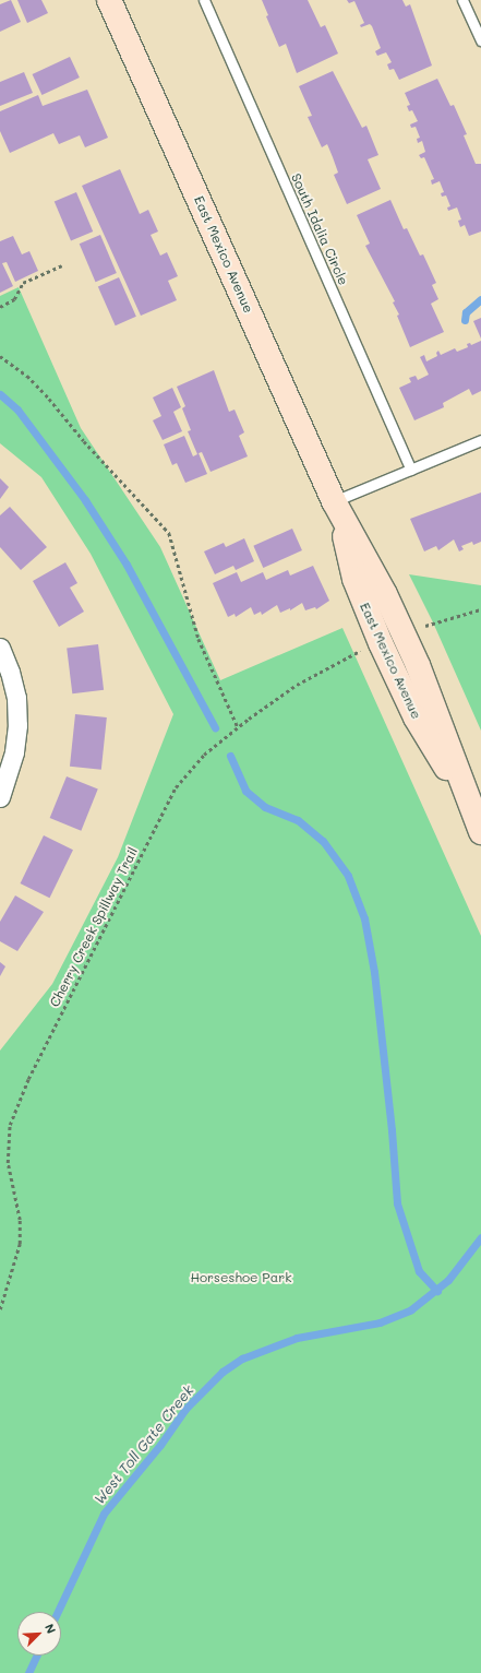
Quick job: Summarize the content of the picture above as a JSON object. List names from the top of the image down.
{
  "streets": {
    "street": ["East Mexico Avenue"],
    "lane": ["South Idalia Circle"],
    "path": ["Cherry Creek Spillway Trail"]
  },
  "water": ["West Toll Gate Creek"],
  "parks": ["Horseshoe Park"],
  "north": "top right"
}
